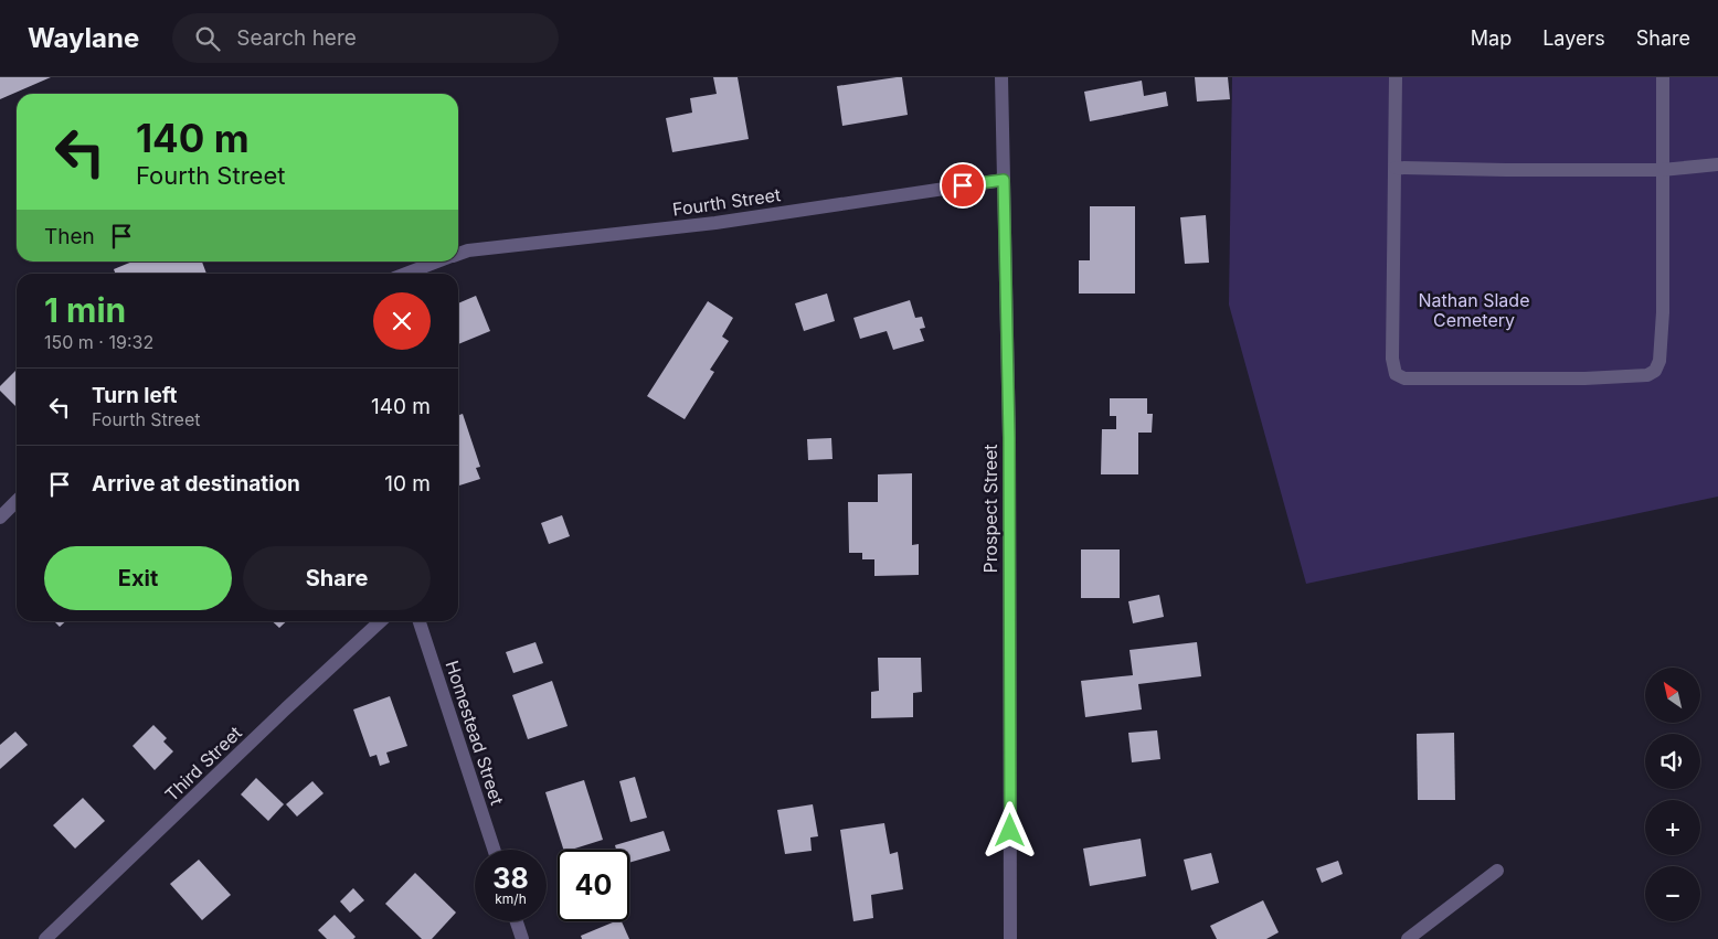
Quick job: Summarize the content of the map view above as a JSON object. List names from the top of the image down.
{
  "streets": {
    "street": [
      "Fourth Street",
      "Prospect Street",
      "Homestead Street",
      "Third Street"
    ]
  },
  "crossings": [
    ["Fourth Street", "Prospect Street"]
  ],
  "parks": ["Nathan Slade Cemetery"],
  "north": "top left",
  "page": {
    "header": "Waylane",
    "search": "Search here",
    "nav": ["Map", "Layers", "Share"],
    "turn": ["140 m", "Fourth Street"],
    "then": "Then",
    "heading": ["1 min", "150 m · 19:32"],
    "list": [
      {
        "name": "Turn left",
        "note": "Fourth Street",
        "value": "140 m"
      },
      {
        "name": "Arrive at destination",
        "value": "10 m"
      }
    ],
    "buttons": ["Exit", "Share"],
    "map_buttons": ["+", "−"],
    "speed": "38 km/h",
    "limit": "40"
  }
}
